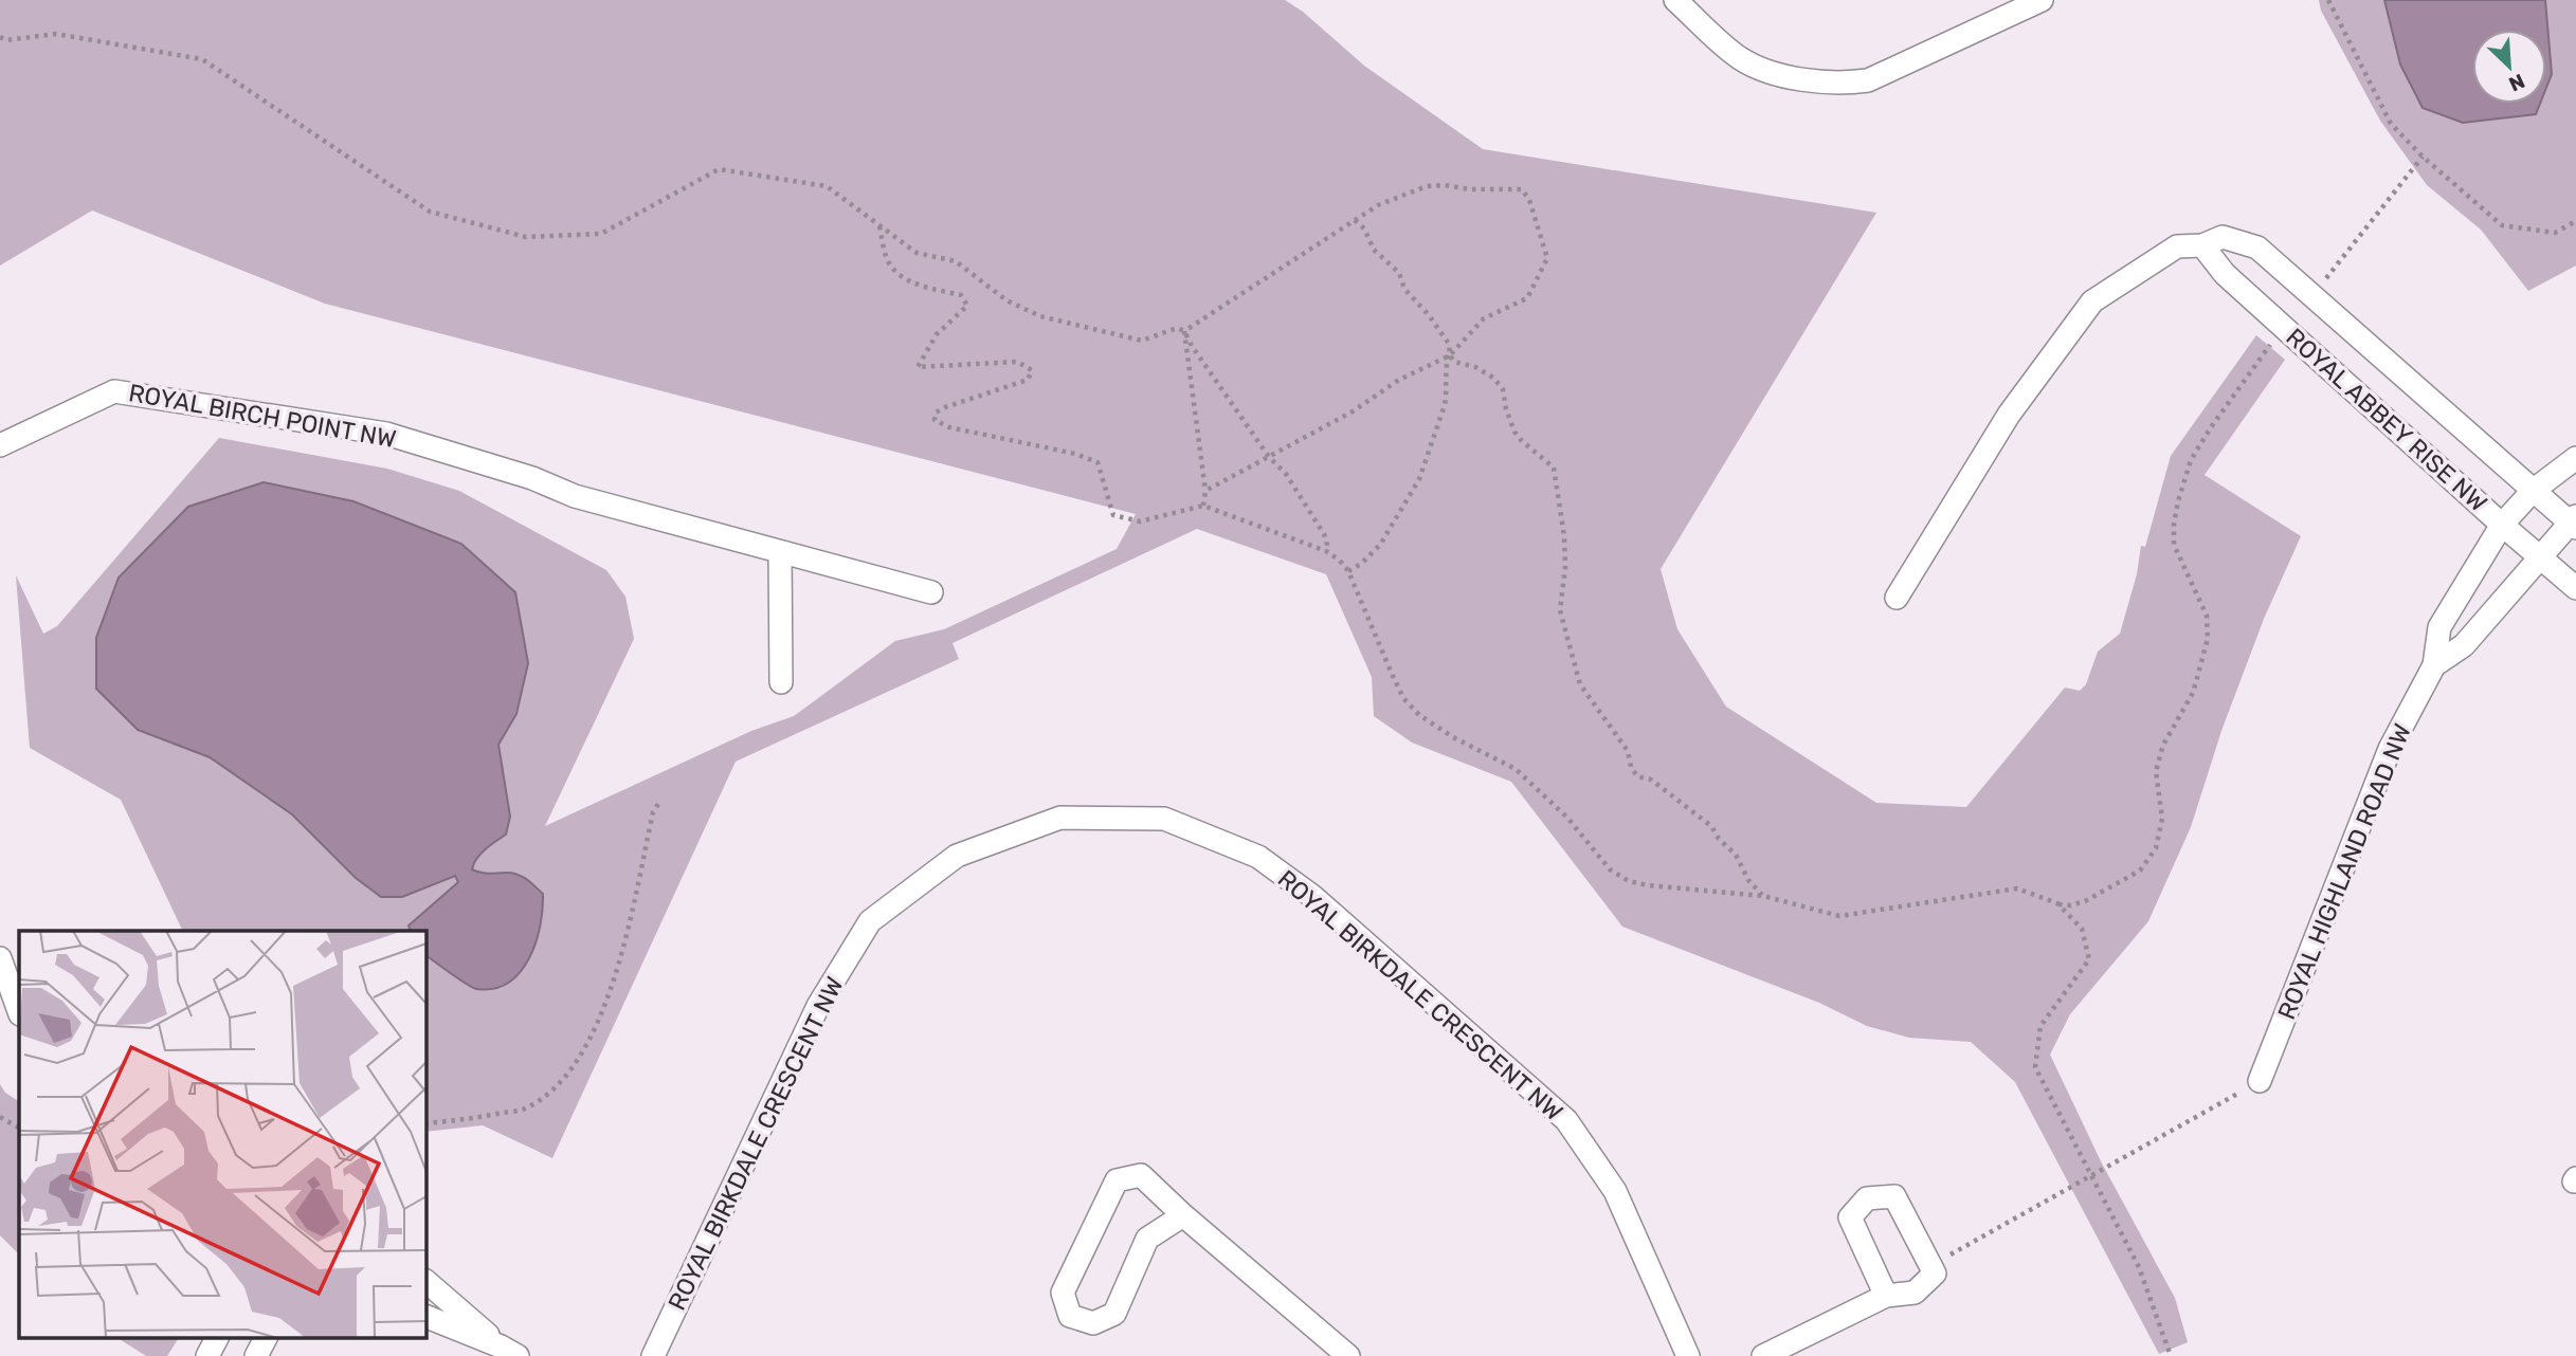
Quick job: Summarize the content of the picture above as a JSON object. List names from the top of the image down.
{
  "streets": {
    "street": [
      "ROYAL BIRCH POINT NW",
      "ROYAL ABBEY RISE NW",
      "ROYAL HIGHLAND ROAD NW",
      "ROYAL BIRKDALE CRESCENT NW"
    ]
  },
  "crossings": [
    ["ROYAL ABBEY RISE NW", "ROYAL HIGHLAND ROAD NW"]
  ],
  "north": "bottom right"
}
